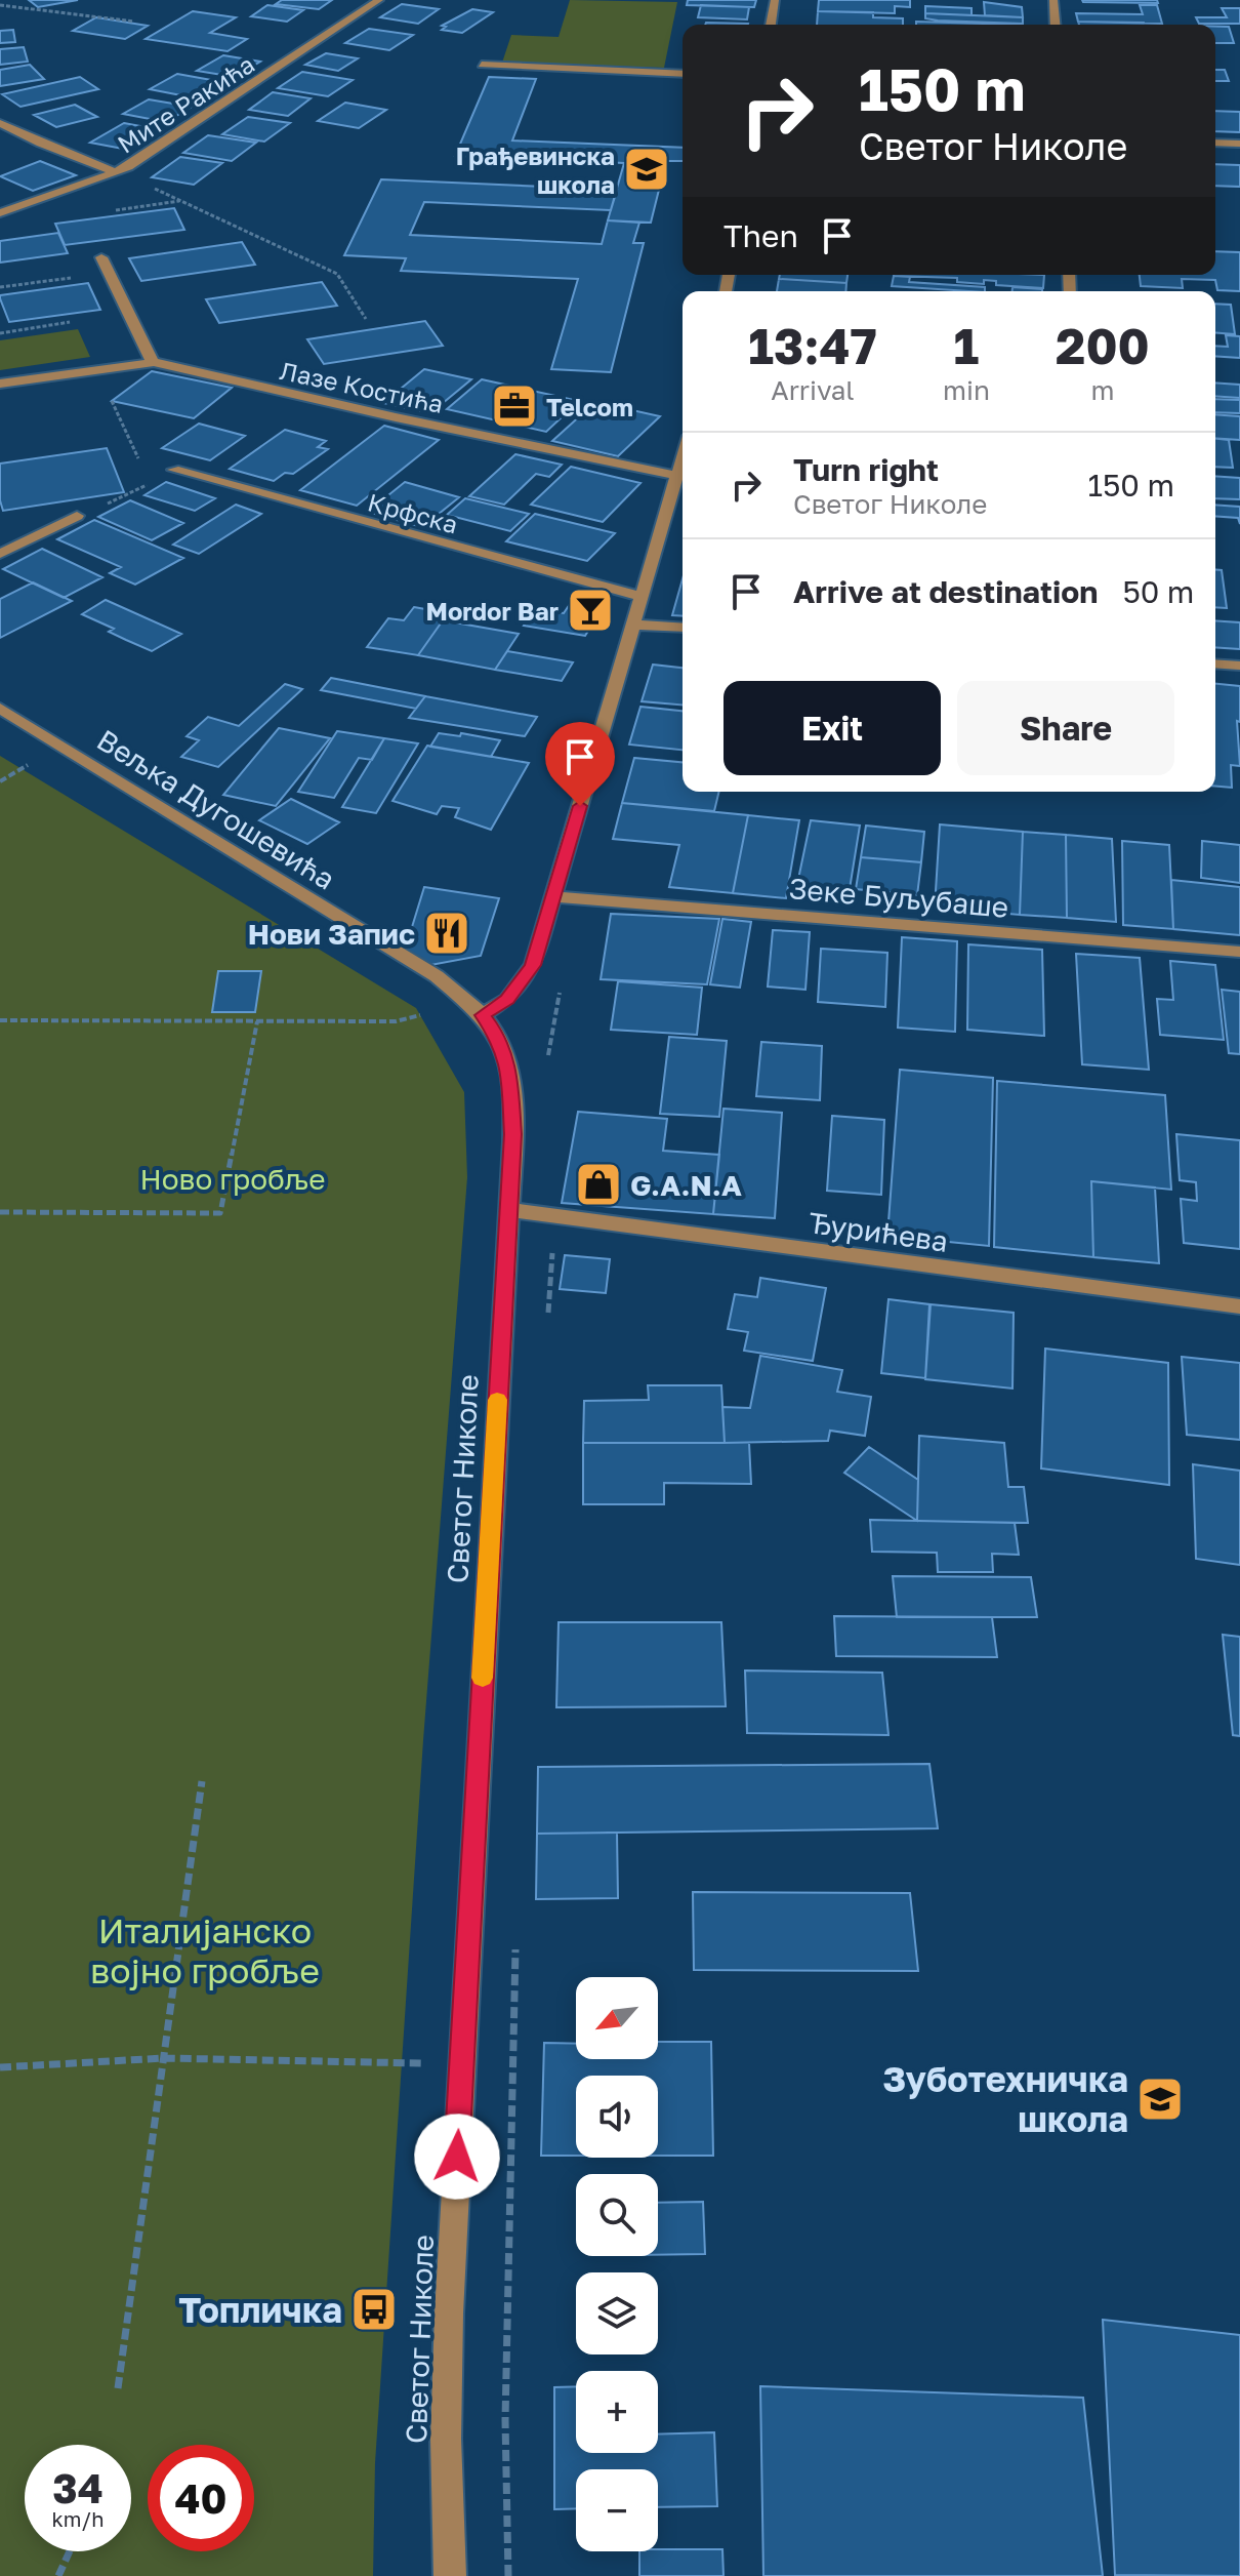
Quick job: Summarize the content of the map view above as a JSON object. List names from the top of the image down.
{
  "streets": {
    "street": [
      "Мите Ракића",
      "Лазе Костића",
      "Крфска",
      "Вељка Дугошевића",
      "Зеке Буљубаше",
      "Ђурићева",
      "Светог Николе"
    ]
  },
  "crossings": [
    ["Вељка Дугошевића", "Светог Николе"],
    ["Ђурићева", "Светог Николе"]
  ],
  "parks": ["Ново гробље", "Италијанско војно гробље"],
  "places": {
    "school or university": ["Грађевинска школа", "Зуботехничка школа"],
    "office": ["Telcom"],
    "bar": ["Mordor Bar"],
    "restaurant": ["Нови Запис"],
    "shop": ["G.A.N.A"],
    "bus stop": ["Топличка"]
  },
  "north": "bottom left",
  "page": {
    "turn": ["150 m", "Светог Николе"],
    "then": "Then",
    "eta": [
      "13:47",
      "Arrival",
      "1",
      "min",
      "200",
      "m"
    ],
    "list": [
      {
        "name": "Turn right",
        "note": "Светог Николе",
        "value": "150 m"
      },
      {
        "name": "Arrive at destination",
        "value": "50 m"
      }
    ],
    "buttons": ["Exit", "Share"],
    "map_buttons": ["+", "−"],
    "speed": "34 km/h",
    "limit": "40"
  }
}
